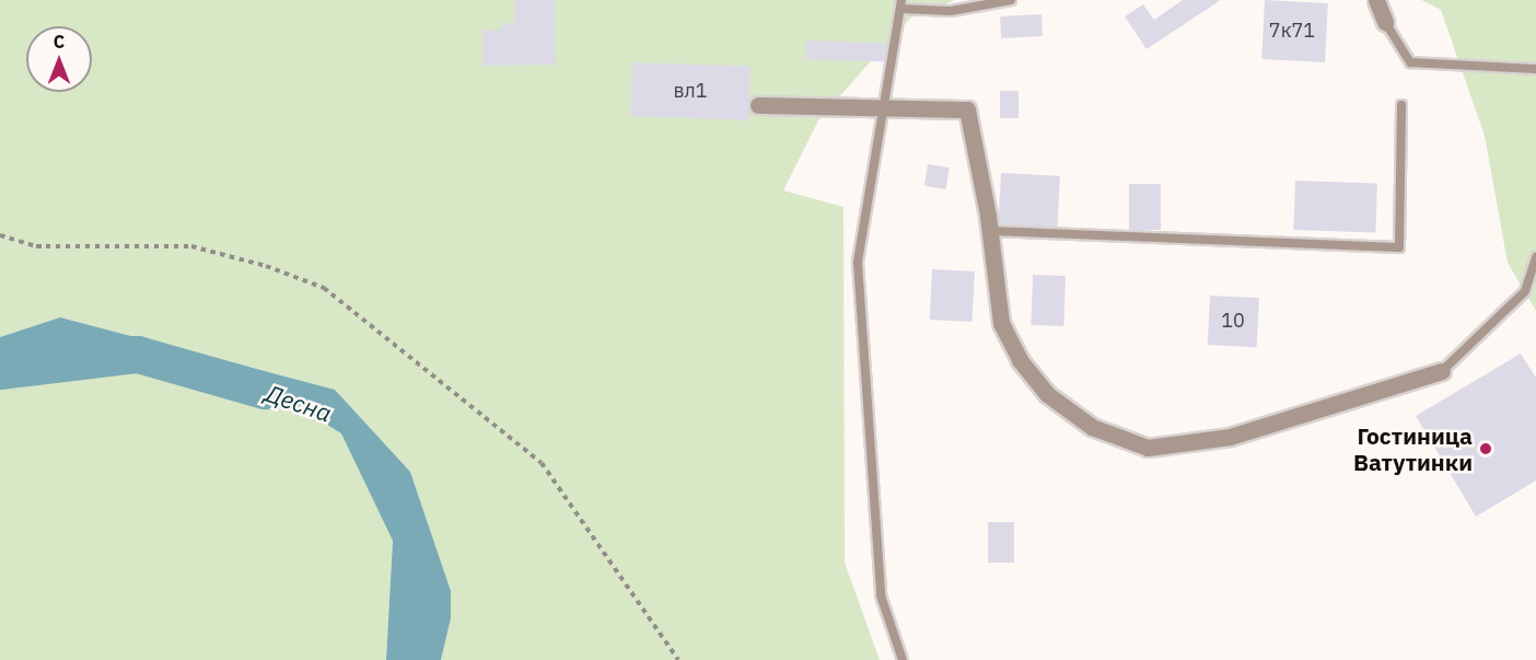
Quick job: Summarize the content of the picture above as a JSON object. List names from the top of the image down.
{
  "water": ["Десна"],
  "places": ["Гостиница Ватутинки"],
  "house_numbers": ["7к71", "вл1", "10"],
  "north": "top"
}
